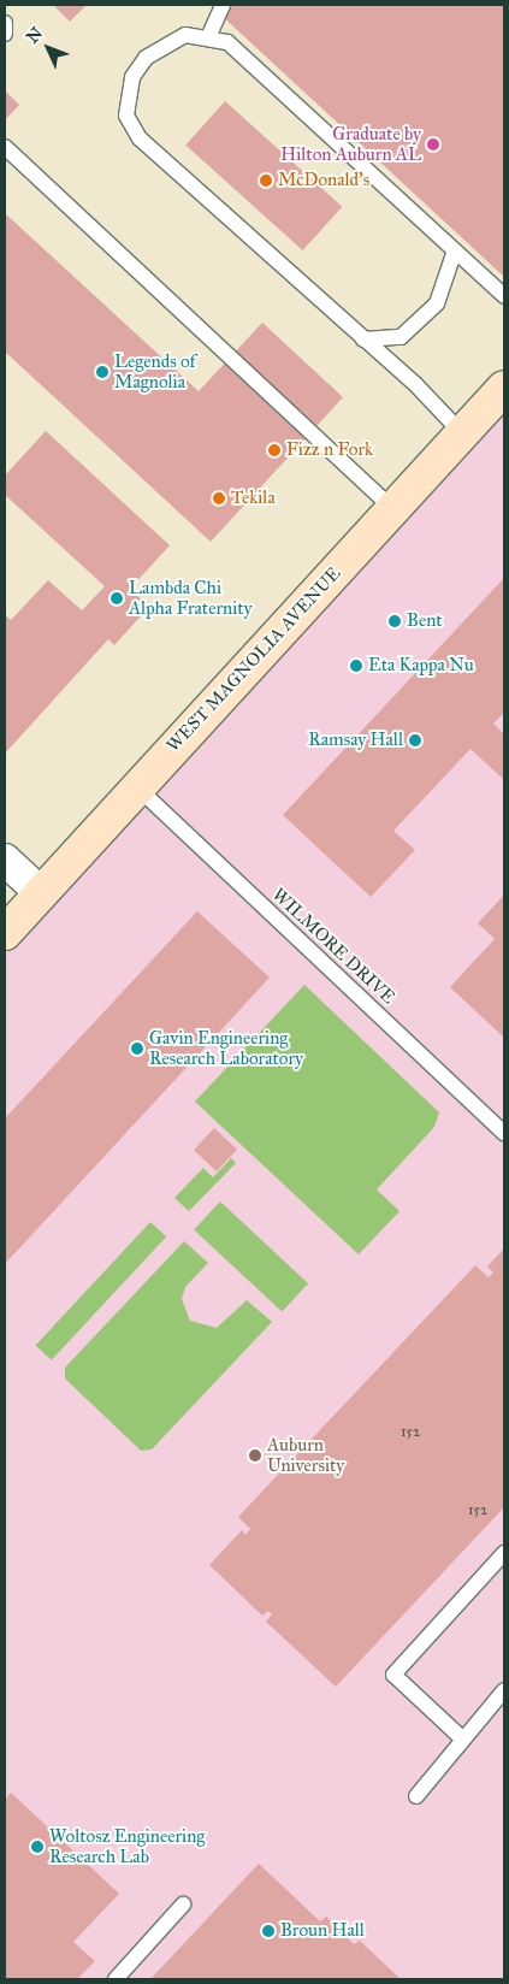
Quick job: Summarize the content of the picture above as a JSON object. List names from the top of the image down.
{
  "streets": {
    "street": ["WEST MAGNOLIA AVENUE"],
    "lane": ["WILMORE DRIVE"]
  },
  "crossings": [
    ["WEST MAGNOLIA AVENUE", "WILMORE DRIVE"]
  ],
  "places": [
    "Graduate by Hilton Auburn AL",
    "McDonald's",
    "Legends of Magnolia",
    "Fizz n Fork",
    "Tekila",
    "Lambda Chi Alpha Fraternity",
    "Bent",
    "Eta Kappa Nu",
    "Ramsay Hall",
    "Gavin Engineering Research Laboratory",
    "Auburn University",
    "Woltosz Engineering Research Lab",
    "Broun Hall"
  ],
  "house_numbers": ["152", "152"],
  "north": "top left"
}
